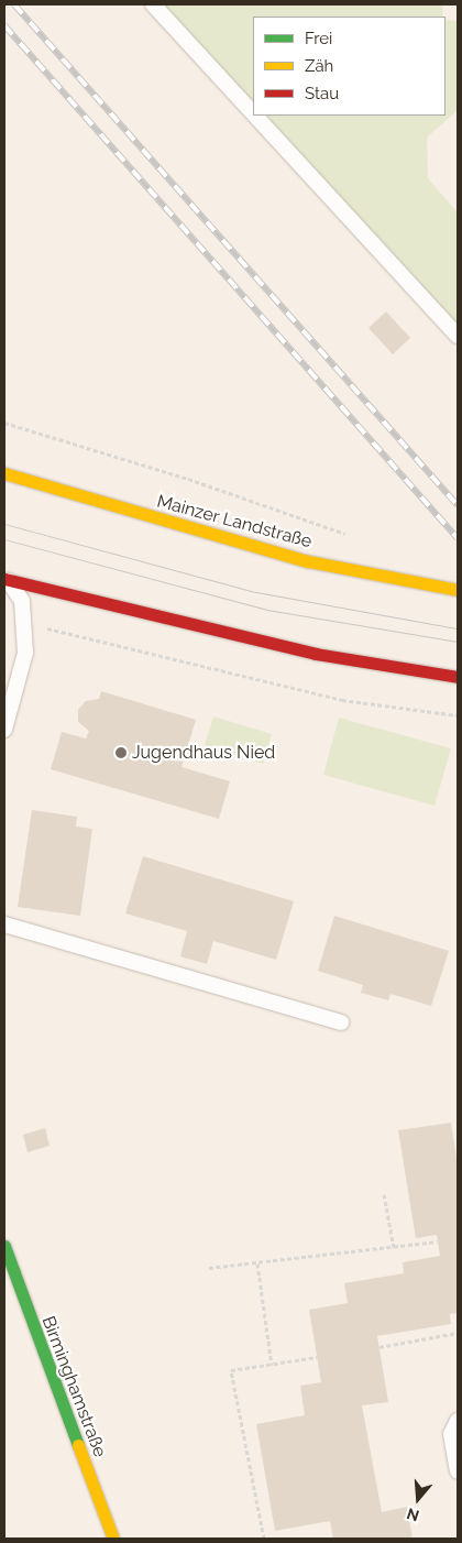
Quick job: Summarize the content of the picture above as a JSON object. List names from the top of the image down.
{
  "streets": {
    "main road": ["Mainzer Landstraße", "Birminghamstraße"]
  },
  "places": ["Jugendhaus Nied"],
  "legend": ["Frei", "Zäh", "Stau"],
  "north": "bottom"
}
